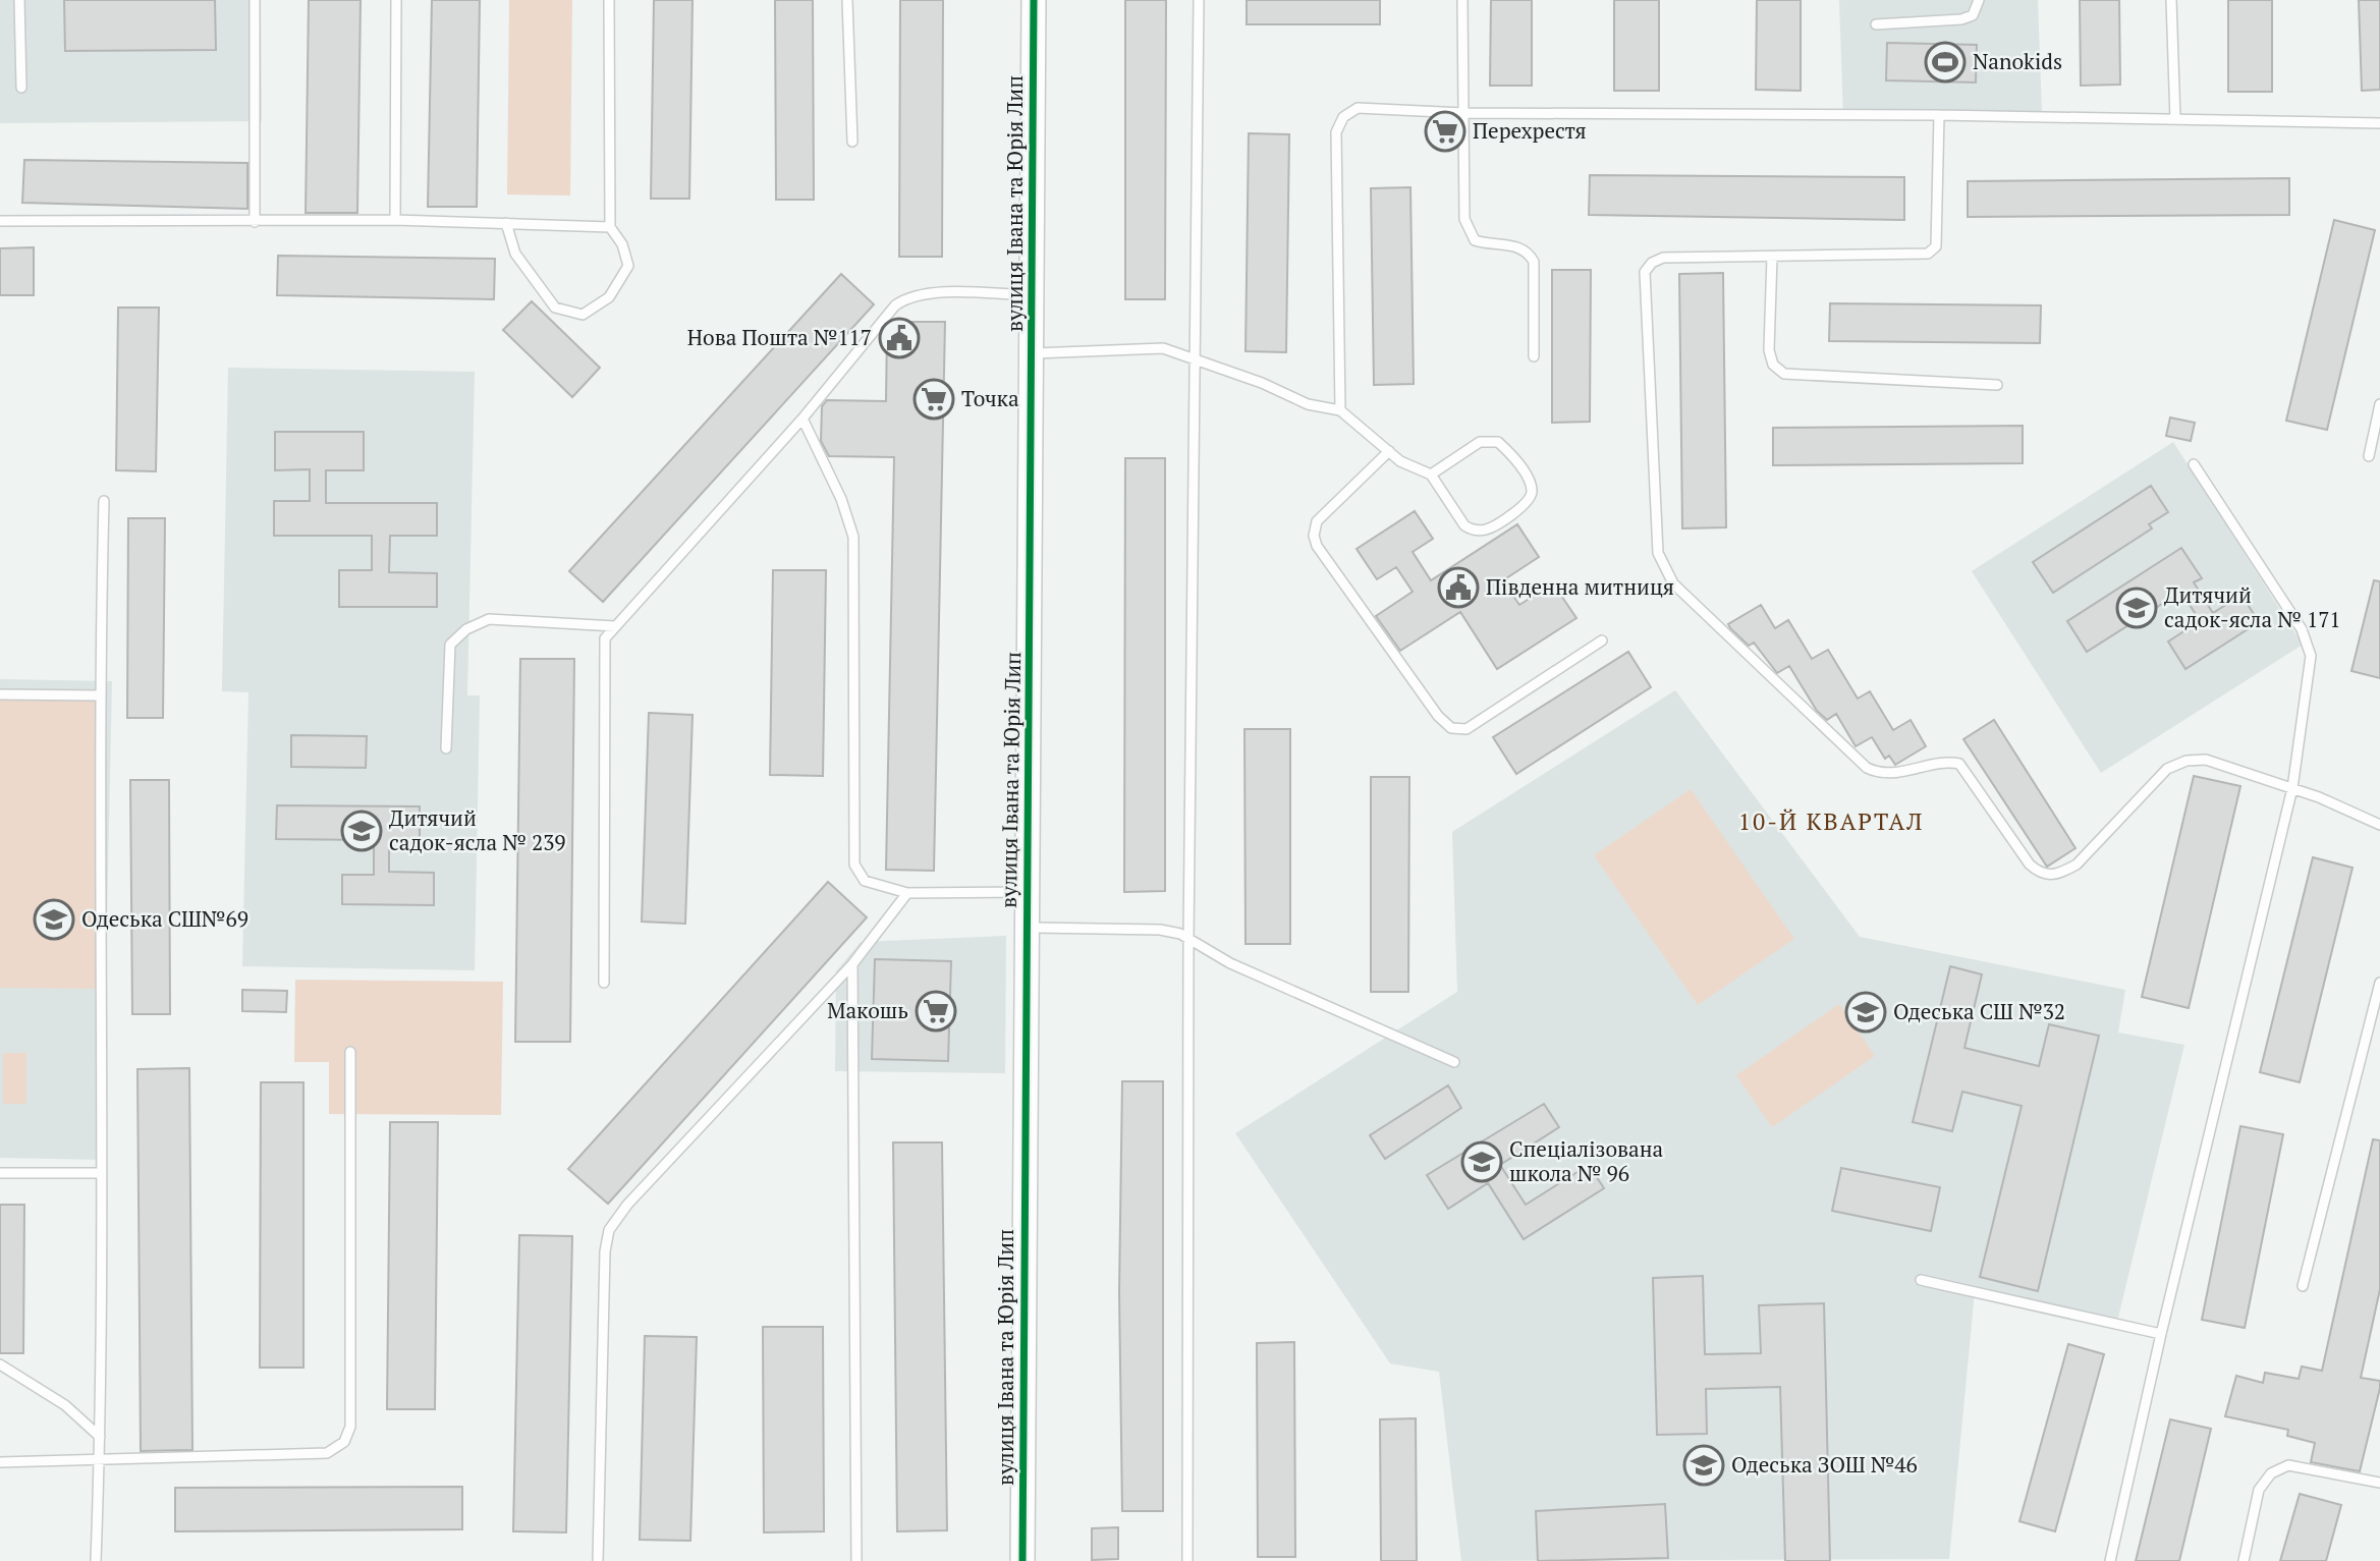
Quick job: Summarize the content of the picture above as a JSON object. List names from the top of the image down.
{
  "streets": {
    "street": ["вулиця Івана та Юрія Лип"]
  },
  "districts": ["10-Й КВАРТАЛ"],
  "places": {
    "sports": ["Nanokids"],
    "supermarket": ["Перехрестя", "Точка", "Макошь"],
    "public building": ["Нова Пошта №117", "Південна митниця"],
    "school or university": [
      "Дитячий садок-ясла № 171",
      "Дитячий садок-ясла № 239",
      "Одеська СШ№69",
      "Одеська СШ №32",
      "Спеціалізована школа № 96",
      "Одеська ЗОШ №46"
    ]
  }
}
